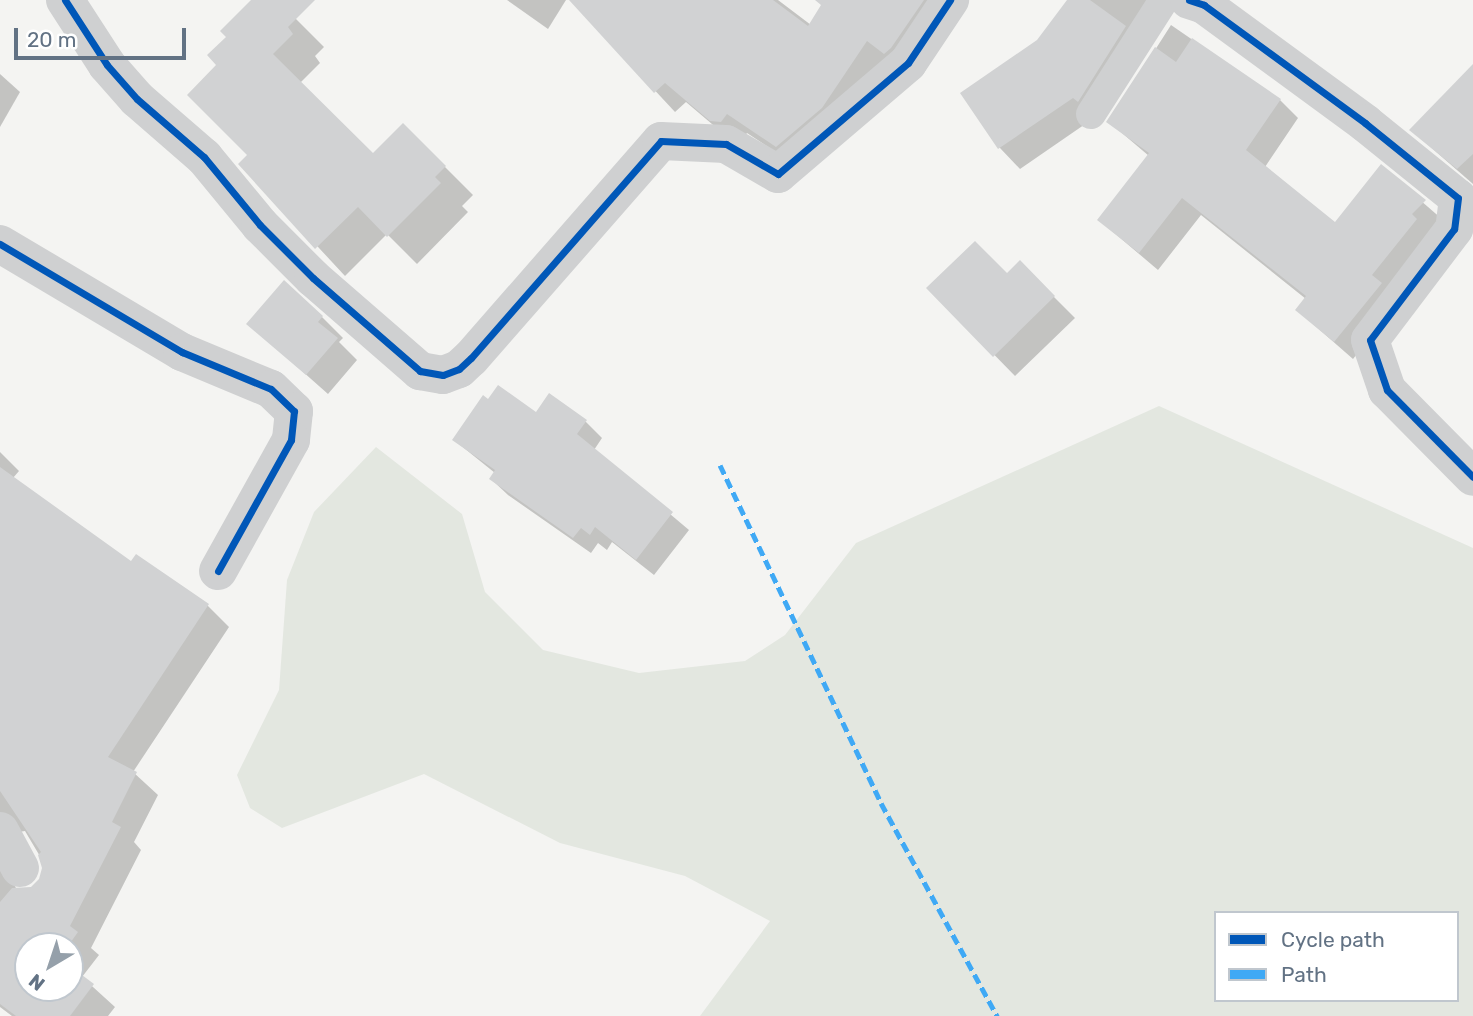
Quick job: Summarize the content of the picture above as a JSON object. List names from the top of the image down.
{
  "legend": ["Cycle path", "Path"],
  "scale_bar": "20 m",
  "north": "bottom left"
}
